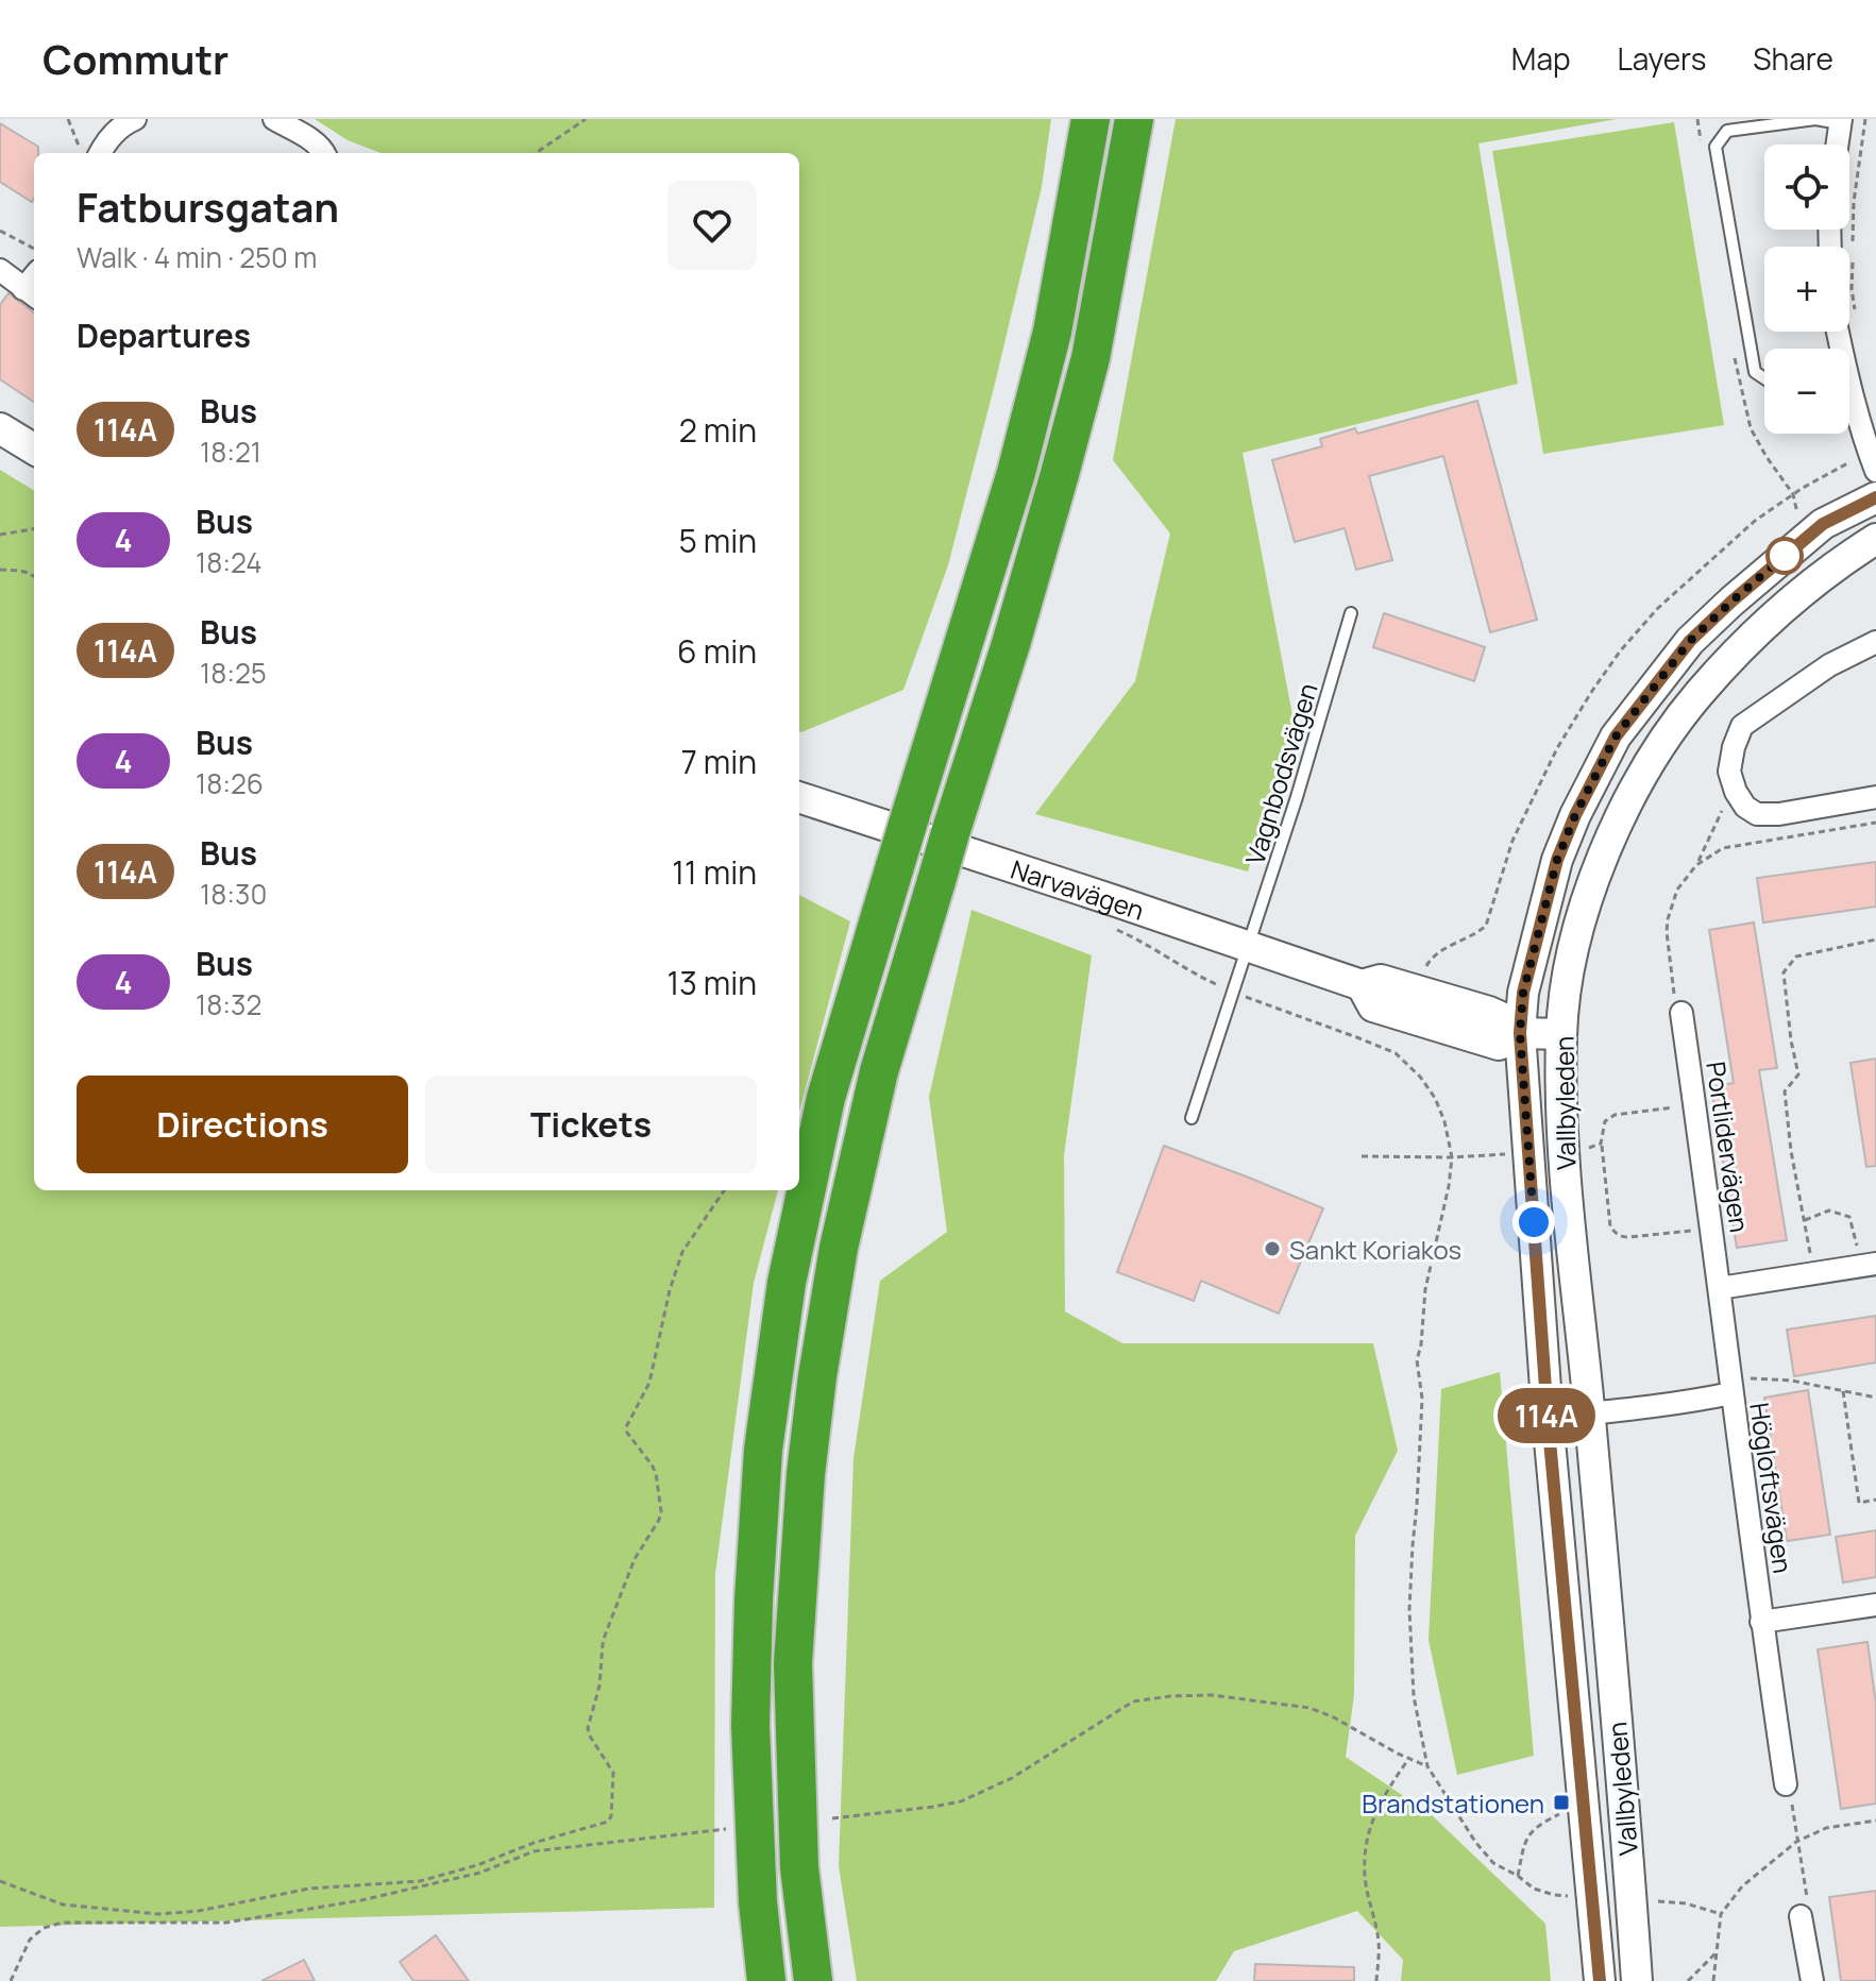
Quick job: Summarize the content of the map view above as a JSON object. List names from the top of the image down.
{
  "streets": {
    "main road": ["Narvavägen", "Vallbyleden"],
    "street": ["Portlidervägen", "Högloftsvägen"],
    "lane": ["Vagnbodsvägen"]
  },
  "crossings": [
    ["Vagnbodsvägen", "Narvavägen"],
    ["Narvavägen", "Vallbyleden"],
    ["Vallbyleden", "Högloftsvägen"],
    ["Portlidervägen", "Högloftsvägen"]
  ],
  "places": {
    "other": ["Sankt Koriakos"],
    "transit": ["Brandstationen"]
  },
  "lines": ["bus line 114A"],
  "page": {
    "header": "Commutr",
    "nav": ["Map", "Layers", "Share"],
    "on_map": "114A",
    "map_buttons": ["+", "−"],
    "heading": [
      ["Fatbursgatan", "Walk · 4 min · 250 m"],
      "Departures"
    ],
    "list": [
      {
        "mark": "114A",
        "name": "Bus",
        "note": "18:21",
        "value": "2 min"
      },
      {
        "mark": "4",
        "name": "Bus",
        "note": "18:24",
        "value": "5 min"
      },
      {
        "mark": "114A",
        "name": "Bus",
        "note": "18:25",
        "value": "6 min"
      },
      {
        "mark": "4",
        "name": "Bus",
        "note": "18:26",
        "value": "7 min"
      },
      {
        "mark": "114A",
        "name": "Bus",
        "note": "18:30",
        "value": "11 min"
      },
      {
        "mark": "4",
        "name": "Bus",
        "note": "18:32",
        "value": "13 min"
      }
    ],
    "buttons": ["Directions", "Tickets"]
  }
}
